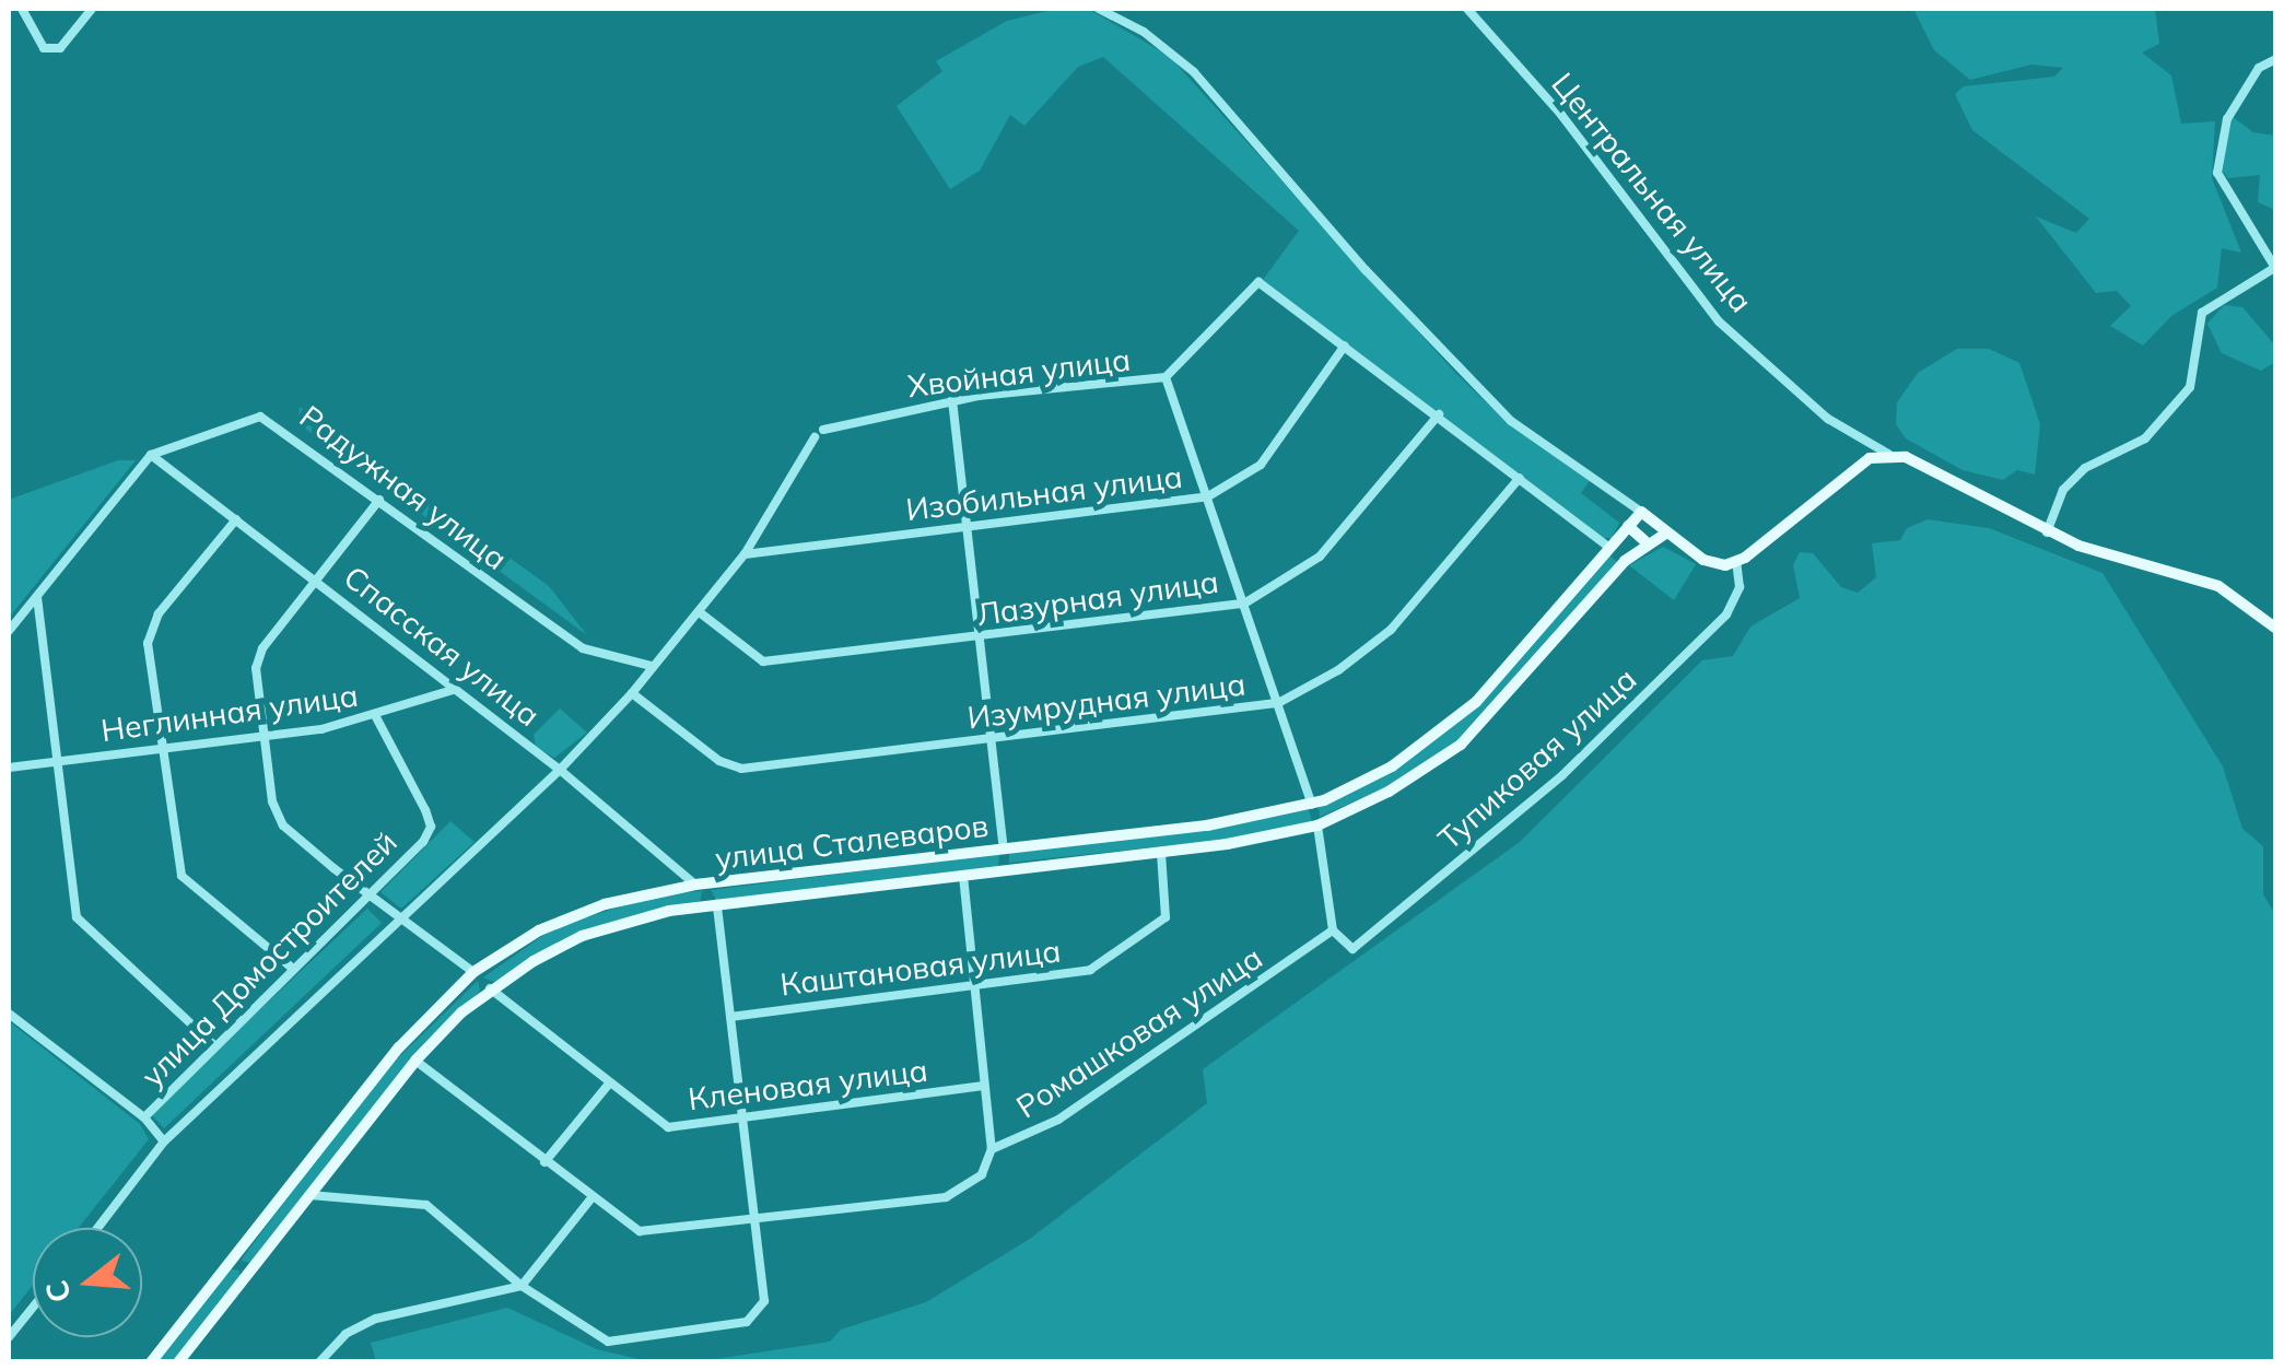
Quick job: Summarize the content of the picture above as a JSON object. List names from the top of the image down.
{
  "streets": {
    "main road": ["улица Сталеваров"],
    "street": [
      "Центральная улица",
      "Хвойная улица",
      "Радужная улица",
      "Изобильная улица",
      "Лазурная улица",
      "Спасская улица",
      "Изумрудная улица",
      "Неглинная улица",
      "Тупиковая улица",
      "улица Домостроителей",
      "Каштановая улица",
      "Ромашковая улица",
      "Кленовая улица"
    ]
  },
  "crossings": [
    ["Хвойная улица", "Радужная улица"],
    ["Хвойная улица", "Изобильная улица"],
    ["Хвойная улица", "Лазурная улица"],
    ["Хвойная улица", "Спасская улица"],
    ["Хвойная улица", "Изумрудная улица"],
    ["Хвойная улица", "улица Домостроителей"],
    ["Радужная улица", "Спасская улица"],
    ["Спасская улица", "Неглинная улица"],
    ["Спасская улица", "улица Сталеваров"],
    ["Неглинная улица", "улица Домостроителей"],
    ["Тупиковая улица", "Ромашковая улица"],
    ["улица Сталеваров", "Каштановая улица"],
    ["улица Сталеваров", "Ромашковая улица"],
    ["улица Сталеваров", "Кленовая улица"]
  ],
  "north": "left"
}
